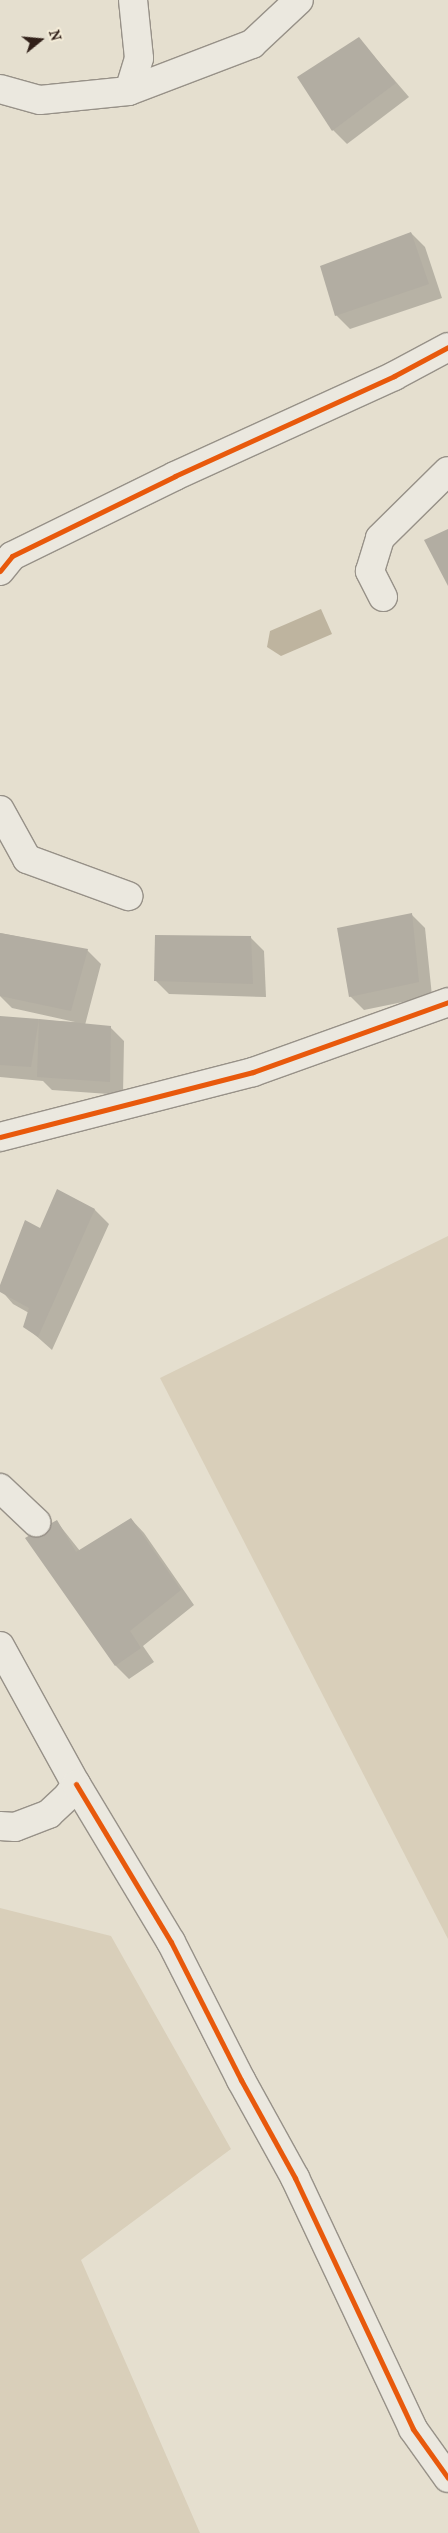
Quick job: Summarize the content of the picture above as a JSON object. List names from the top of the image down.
{
  "north": "right"
}
